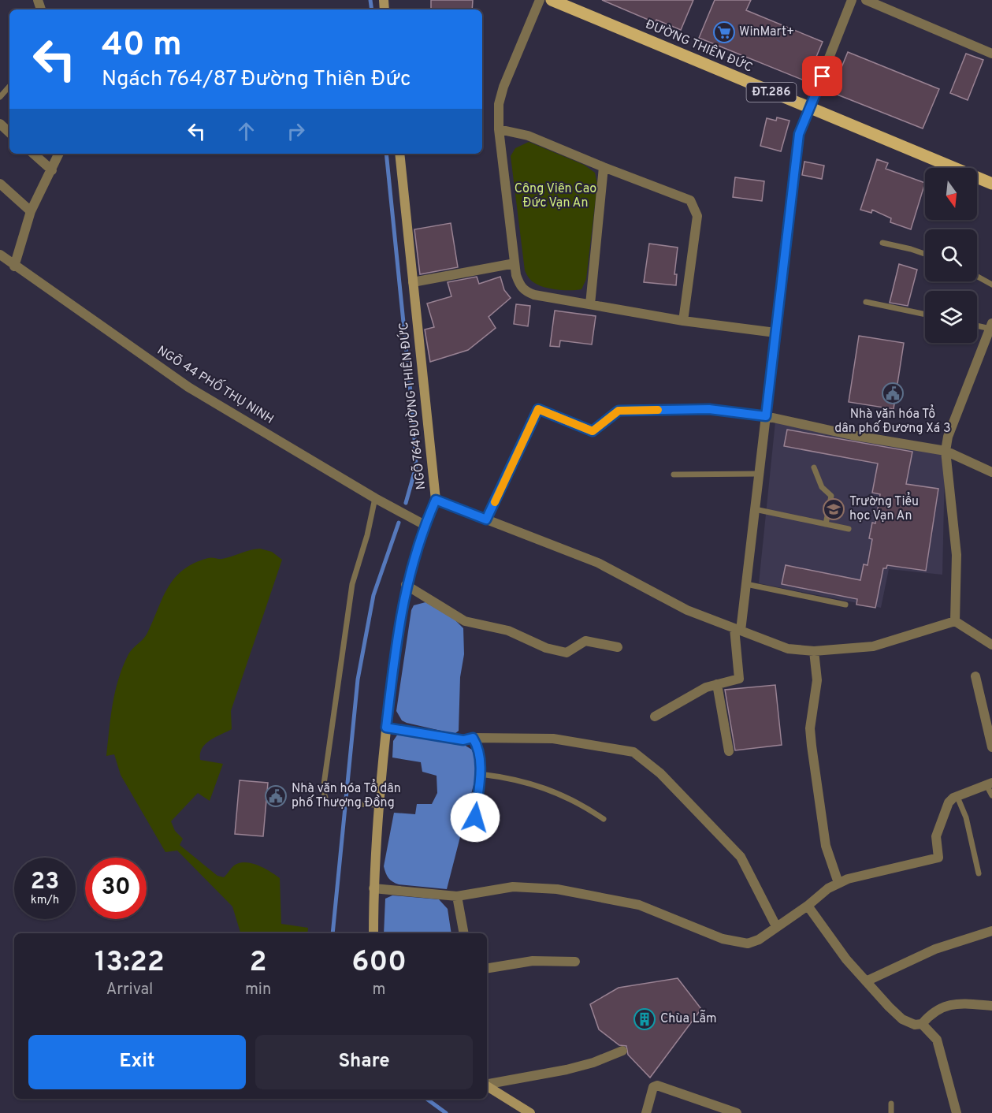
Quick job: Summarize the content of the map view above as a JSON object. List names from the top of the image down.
{
  "streets": {
    "main road": ["ĐƯỜNG THIÊN ĐỨC", "ĐT.286"],
    "street": ["NGÕ 44 PHỐ THỤ NINH", "NGÕ 764 ĐƯỜNG THIÊN ĐỨC"]
  },
  "crossings": [
    ["NGÕ 44 PHỐ THỤ NINH", "NGÕ 764 ĐƯỜNG THIÊN ĐỨC"]
  ],
  "parks": ["Công Viên Cao Đức Vạn An"],
  "places": {
    "supermarket": ["WinMart+"],
    "public building": ["Nhà văn hóa Tổ dân phố Đương Xá 3", "Nhà văn hóa Tổ dân phố Thượng Đồng"],
    "school or university": ["Trường Tiểu học Vạn An"],
    "building": ["Chùa Lẫm"]
  },
  "north": "bottom",
  "page": {
    "turn": ["40 m", "Ngách 764/87 Đường Thiên Đức"],
    "speed": "23 km/h",
    "limit": "30",
    "eta": [
      "13:22",
      "Arrival",
      "2",
      "min",
      "600",
      "m"
    ],
    "buttons": ["Exit", "Share"]
  }
}
